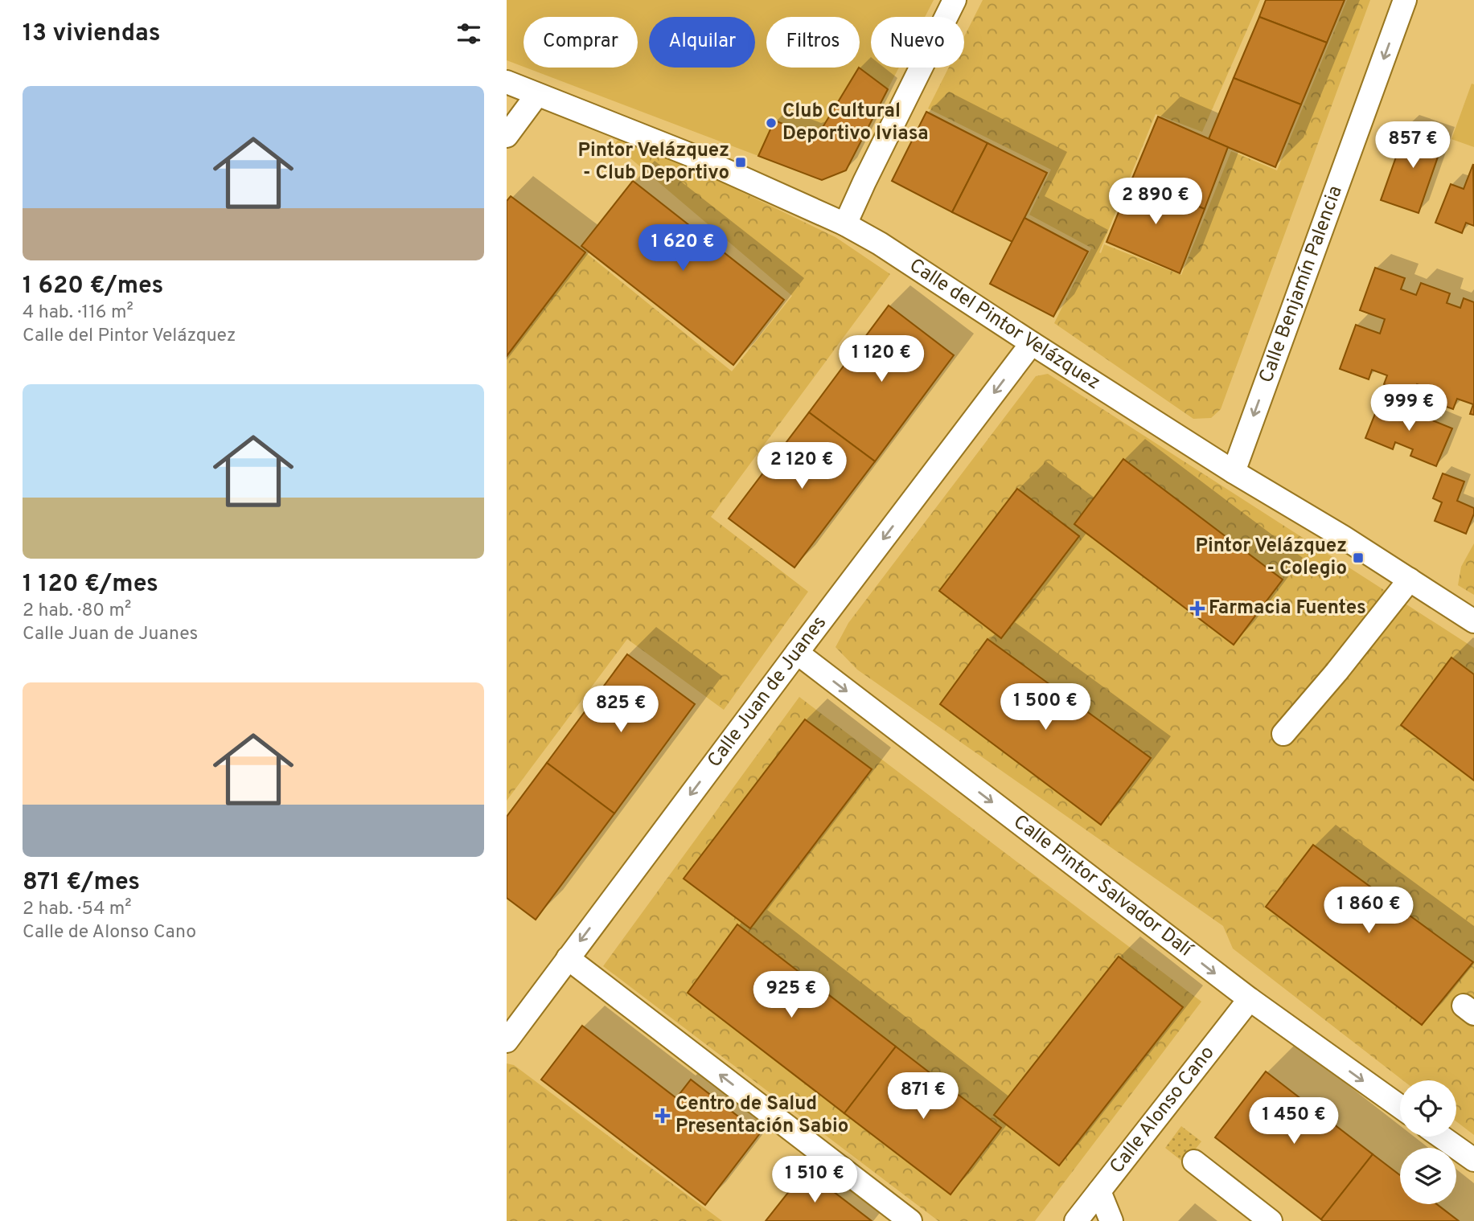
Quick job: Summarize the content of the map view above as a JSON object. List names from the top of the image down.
{
  "streets": {
    "street": [
      "Calle Benjamín Palencia",
      "Calle del Pintor Velázquez",
      "Calle Juan de Juanes",
      "Calle Pintor Salvador Dalí",
      "Calle Alonso Cano"
    ]
  },
  "crossings": [
    ["Calle Benjamín Palencia", "Calle del Pintor Velázquez"],
    ["Calle del Pintor Velázquez", "Calle Juan de Juanes"],
    ["Calle Juan de Juanes", "Calle Pintor Salvador Dalí"],
    ["Calle Pintor Salvador Dalí", "Calle Alonso Cano"]
  ],
  "one_way": ["Calle Benjamín Palencia", "Calle Juan de Juanes", "Calle Pintor Salvador Dalí"],
  "places": {
    "other": ["Club Cultural Deportivo Iviasa"],
    "transit": ["Pintor Velázquez - Club Deportivo", "Pintor Velázquez - Colegio"],
    "health": ["Farmacia Fuentes", "Centro de Salud Presentación Sabio"]
  },
  "page": {
    "heading": "13 viviendas",
    "chip": [
      "Comprar",
      "Alquilar",
      "Filtros",
      "Nuevo"
    ],
    "list": [
      {
        "name": "1 620 €/mes",
        "note": "4 hab. · 116 m² · Calle del Pintor Velázquez"
      },
      {
        "name": "1 120 €/mes",
        "note": "2 hab. · 80 m² · Calle Juan de Juanes"
      },
      {
        "name": "871 €/mes",
        "note": "2 hab. · 54 m² · Calle de Alonso Cano"
      }
    ],
    "price": [
      "857 €",
      "2 890 €",
      "1 620 €",
      "1 120 €",
      "999 €",
      "2 120 €",
      "1 500 €",
      "825 €",
      "1 860 €",
      "925 €",
      "871 €",
      "1 450 €",
      "1 510 €"
    ]
  }
}
